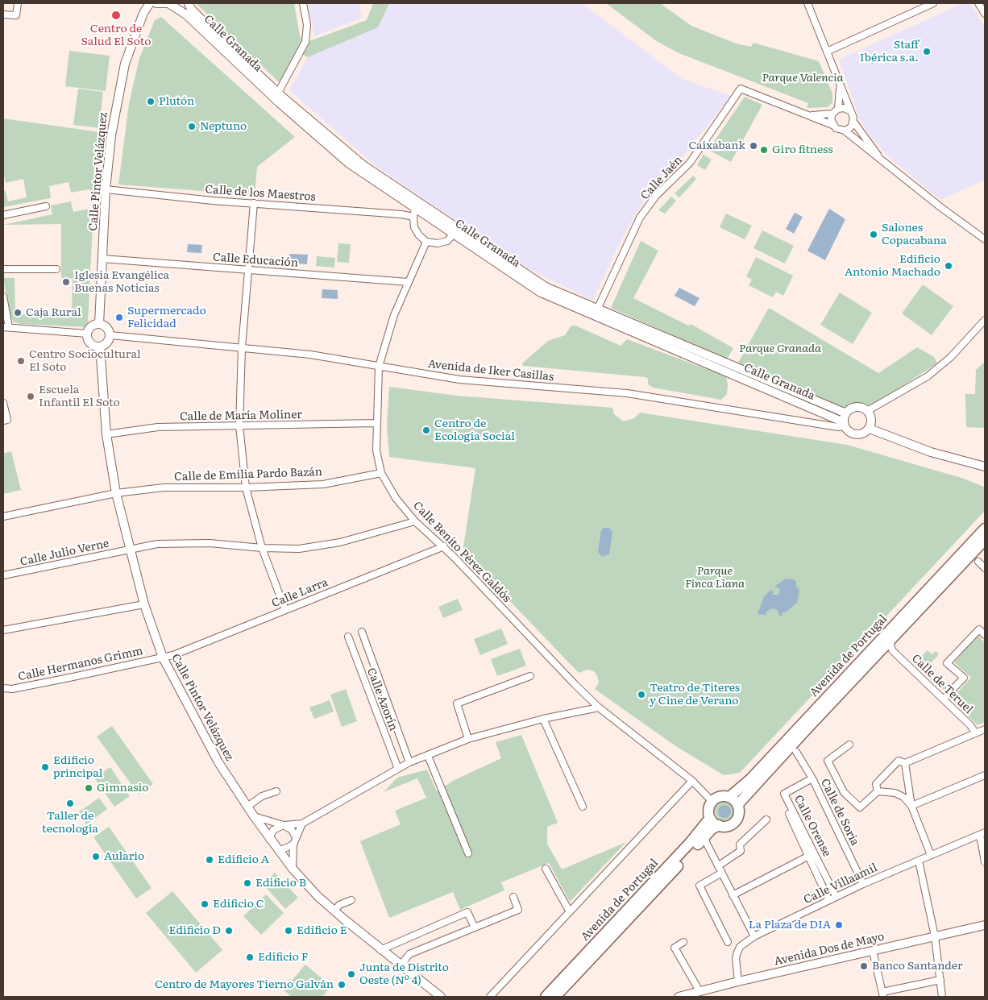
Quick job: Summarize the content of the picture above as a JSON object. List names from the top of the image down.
{
  "streets": {
    "main road": ["Avenida de Portugal"],
    "street": [
      "Calle Granada",
      "Calle Pintor Velázquez",
      "Calle Jaén",
      "Calle de los Maestros",
      "Calle Educación",
      "Avenida de Iker Casillas",
      "Calle de María Moliner",
      "Calle de Emilia Pardo Bazán",
      "Calle Benito Pérez Galdós",
      "Calle Julio Verne",
      "Calle Larra",
      "Calle Hermanos Grimm",
      "Calle de Teruel",
      "Calle Azorín",
      "Calle de Soria",
      "Calle Orense",
      "Calle Villaamil",
      "Avenida Dos de Mayo"
    ]
  },
  "crossings": [
    ["Calle Granada", "Calle Jaén"],
    ["Calle Granada", "Calle de los Maestros"],
    ["Calle Granada", "Avenida de Iker Casillas"],
    ["Calle Pintor Velázquez", "Calle de los Maestros"],
    ["Calle Pintor Velázquez", "Calle Educación"],
    ["Calle Pintor Velázquez", "Avenida de Iker Casillas"],
    ["Calle Pintor Velázquez", "Calle de María Moliner"],
    ["Calle Pintor Velázquez", "Calle de Emilia Pardo Bazán"],
    ["Calle Pintor Velázquez", "Calle Julio Verne"],
    ["Calle Pintor Velázquez", "Calle Larra"],
    ["Calle Pintor Velázquez", "Calle Hermanos Grimm"],
    ["Calle Educación", "Calle Benito Pérez Galdós"],
    ["Avenida de Iker Casillas", "Calle Benito Pérez Galdós"],
    ["Calle de María Moliner", "Calle Benito Pérez Galdós"],
    ["Calle de Emilia Pardo Bazán", "Calle Benito Pérez Galdós"],
    ["Calle Benito Pérez Galdós", "Calle Julio Verne"],
    ["Calle Benito Pérez Galdós", "Calle Larra"],
    ["Calle Benito Pérez Galdós", "Avenida de Portugal"],
    ["Calle Larra", "Calle Hermanos Grimm"],
    ["Avenida de Portugal", "Calle de Teruel"],
    ["Avenida de Portugal", "Calle de Soria"],
    ["Calle de Soria", "Calle Orense"],
    ["Calle de Soria", "Calle Villaamil"],
    ["Calle Orense", "Calle Villaamil"],
    ["Calle Villaamil", "Avenida Dos de Mayo"]
  ],
  "parks": ["Parque Valencia", "Parque Granada", "Parque Finca Liana"],
  "places": [
    "Centro de Salud El Soto",
    "Staff Ibérica s.a.",
    "Plutón",
    "Neptuno",
    "Caixabank",
    "Giro fitness",
    "Salones Copacabana",
    "Edificio Antonio Machado",
    "Iglesia Evangélica Buenas Noticias",
    "Caja Rural",
    "Supermercado Felicidad",
    "Centro Sociocultural El Soto",
    "Escuela Infantil El Soto",
    "Centro de Ecología Social",
    "Teatro de Titeres y Cine de Verano",
    "Edificio principal",
    "Gimnasio",
    "Taller de tecnología",
    "Aulario",
    "Edificio A",
    "Edificio B",
    "Edificio C",
    "La Plaza de DIA",
    "Edificio D",
    "Edificio E",
    "Edificio F",
    "Banco Santander",
    "Junta de Distrito Oeste (Nº 4)",
    "Centro de Mayores Tierno Galván"
  ]
}
